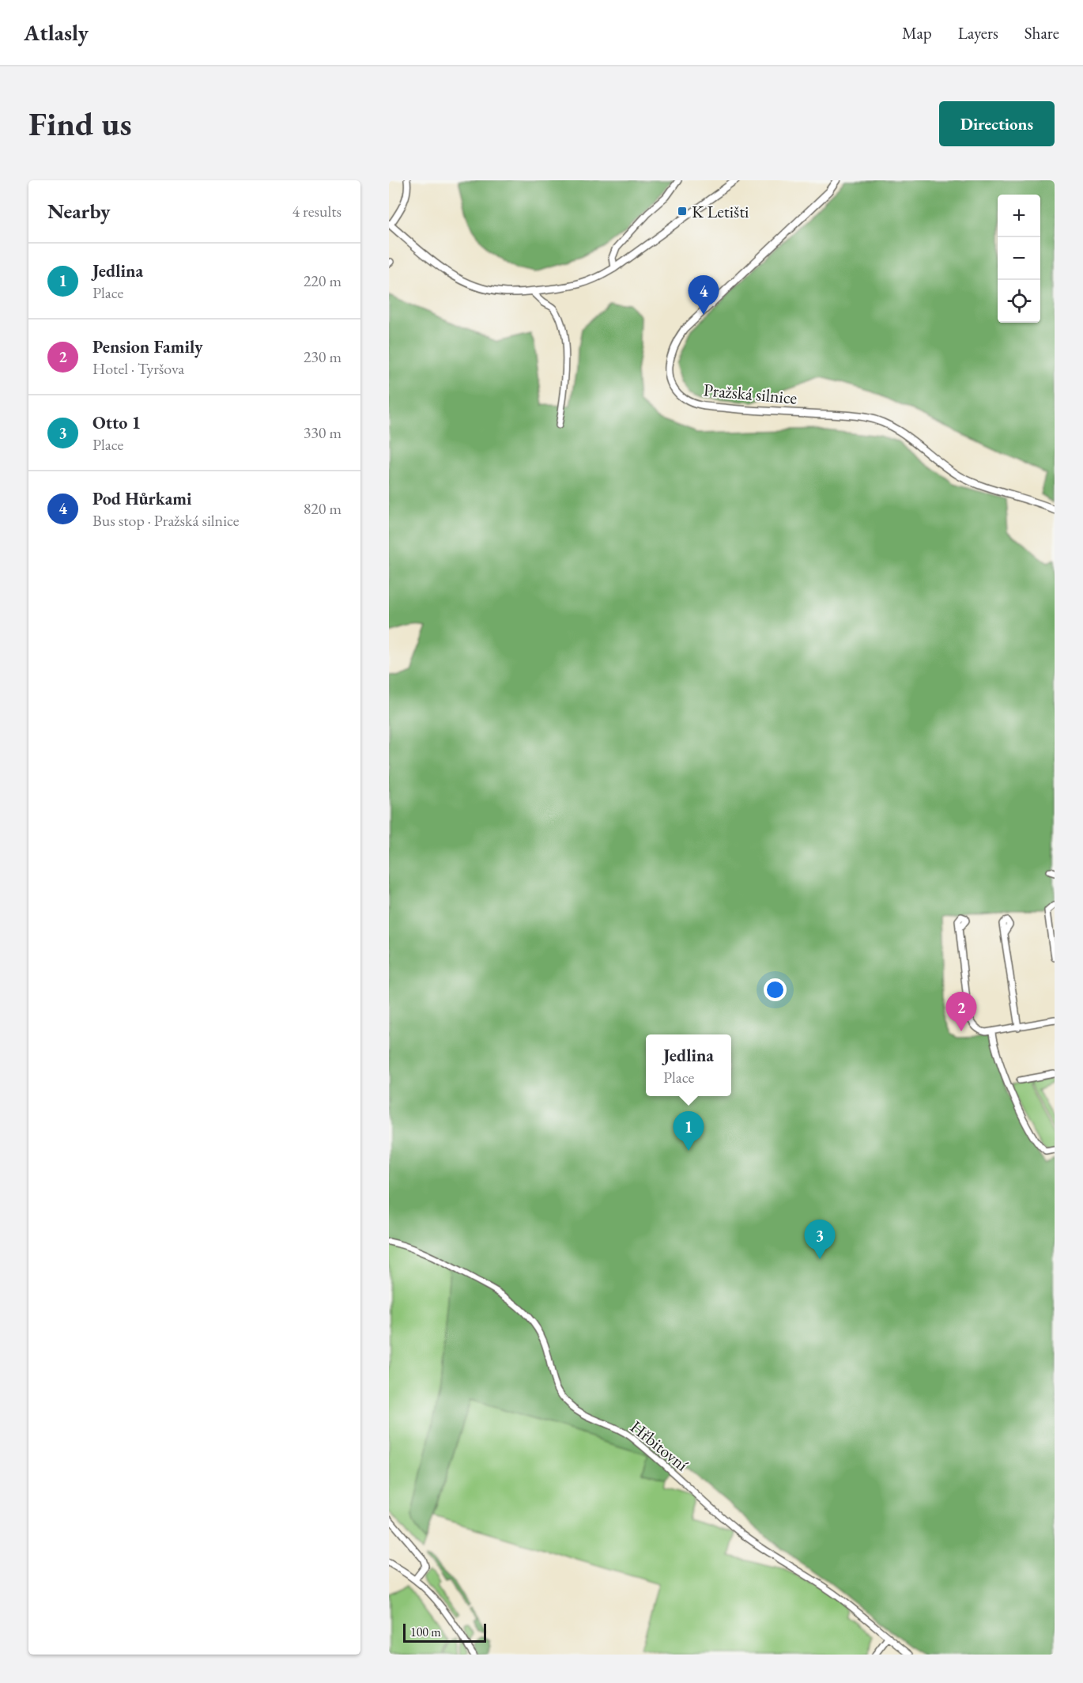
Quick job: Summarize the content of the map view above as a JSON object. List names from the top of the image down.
{
  "streets": {
    "street": ["Pražská silnice", "Hřbitovní"]
  },
  "places": {
    "transit": ["K Letišti"]
  },
  "scale_bar": "100 m",
  "page": {
    "header": "Atlasly",
    "nav": ["Map", "Layers", "Share"],
    "buttons": "Directions",
    "title": "Find us",
    "heading": ["Nearby", "4 results"],
    "map_buttons": ["+", "−"],
    "list": [
      {
        "mark": "1",
        "name": "Jedlina",
        "note": "Place",
        "value": "220 m"
      },
      {
        "mark": "2",
        "name": "Pension Family",
        "note": "Hotel · Tyršova",
        "value": "230 m"
      },
      {
        "mark": "3",
        "name": "Otto 1",
        "note": "Place",
        "value": "330 m"
      },
      {
        "mark": "4",
        "name": "Pod Hůrkami",
        "note": "Bus stop · Pražská silnice",
        "value": "820 m"
      }
    ],
    "pins": [
      "4",
      "2",
      "1",
      "3"
    ],
    "popup": ["Jedlina", "Place"],
    "scale": "100 m"
  }
}
